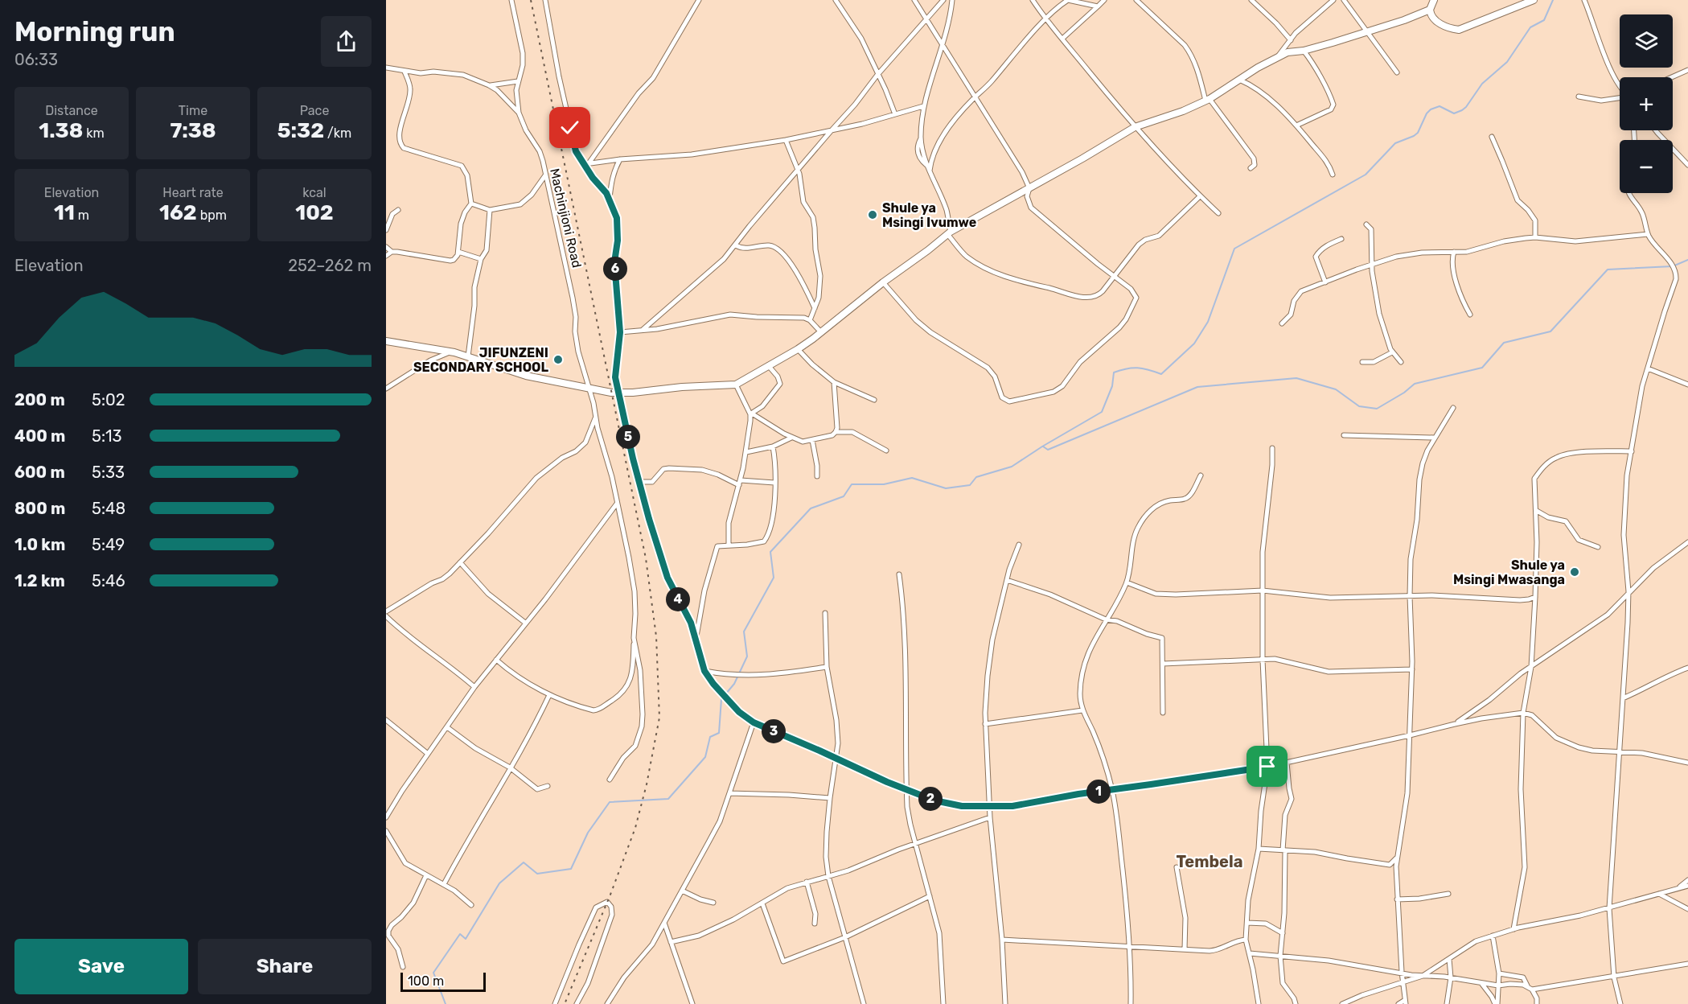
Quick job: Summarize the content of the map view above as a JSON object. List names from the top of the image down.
{
  "streets": {
    "street": ["Machinjioni Road"]
  },
  "districts": ["Tembela"],
  "places": ["Shule ya Msingi Ivumwe", "JIFUNZENI SECONDARY SCHOOL", "Shule ya Msingi Mwasanga"],
  "scale_bar": "100 m",
  "page": {
    "heading": ["Morning run", "06:33"],
    "map_buttons": ["+", "−"],
    "stats": [
      ["Distance", "1.38 km"],
      ["Time", "7:38"],
      ["Pace", "5:32 /km"],
      ["Elevation", "11 m"],
      ["Heart rate", "162 bpm"],
      ["kcal", "102"]
    ],
    "chart": ["Elevation", "252–262 m"],
    "pins": [
      "6",
      "5",
      "4",
      "3",
      "1",
      "2"
    ],
    "list": [
      {
        "name": "200 m",
        "note": "5:02"
      },
      {
        "name": "400 m",
        "note": "5:13"
      },
      {
        "name": "600 m",
        "note": "5:33"
      },
      {
        "name": "800 m",
        "note": "5:48"
      },
      {
        "name": "1.0 km",
        "note": "5:49"
      },
      {
        "name": "1.2 km",
        "note": "5:46"
      }
    ],
    "buttons": ["Save", "Share"],
    "scale": "100 m"
  }
}
